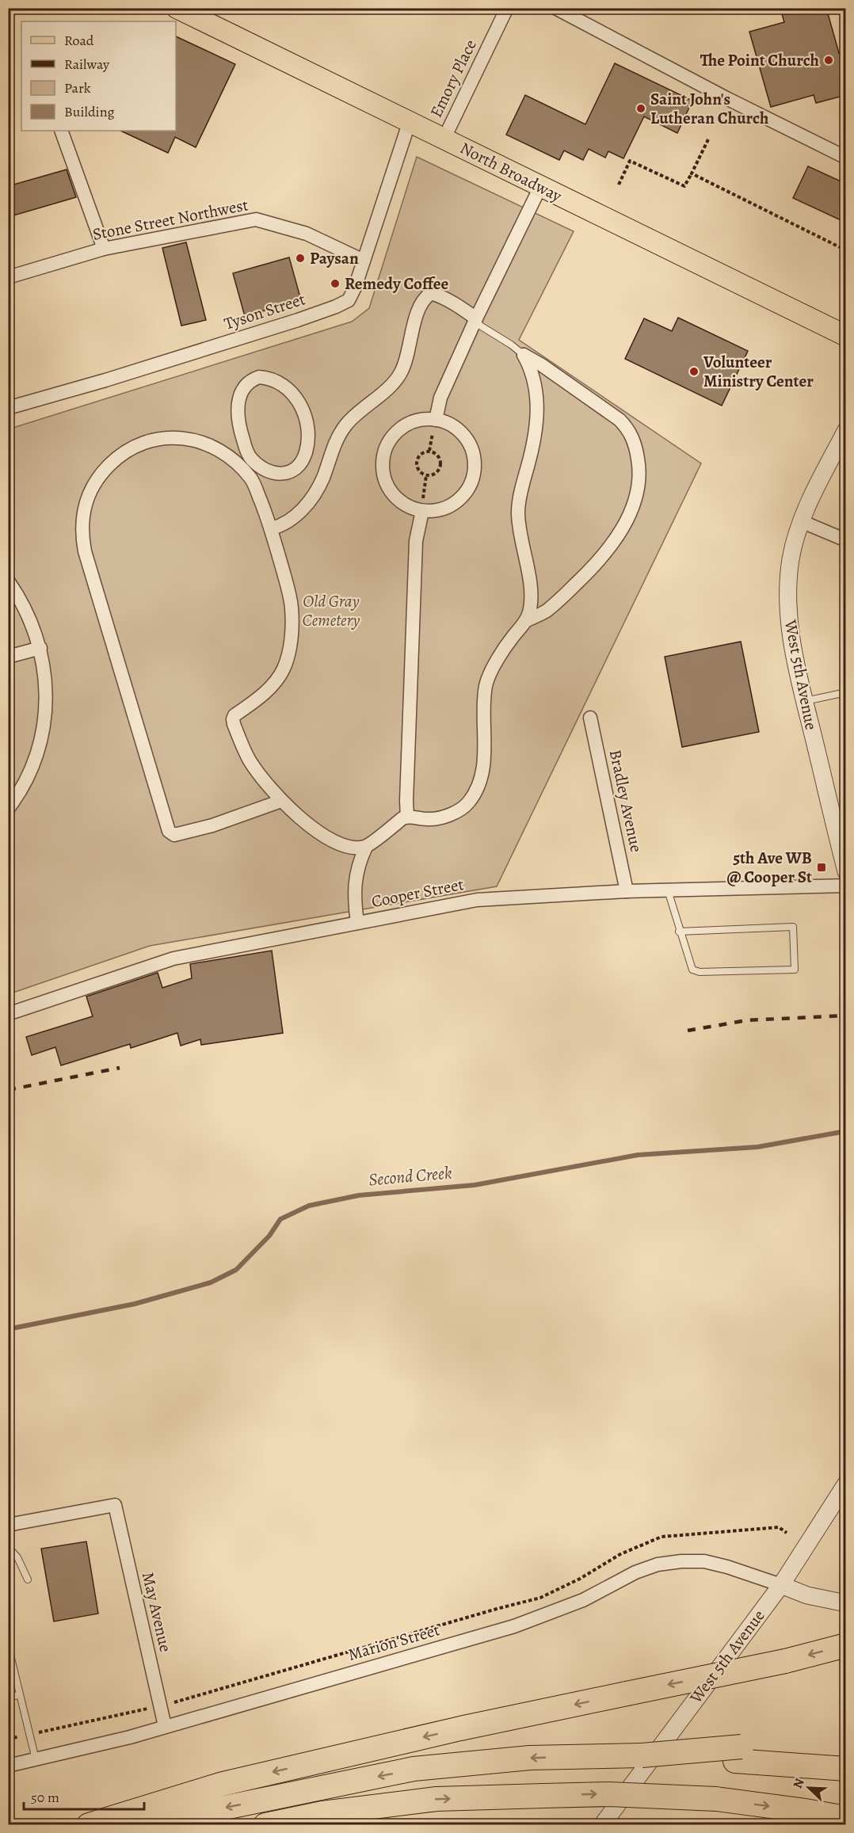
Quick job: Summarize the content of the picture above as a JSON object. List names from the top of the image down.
{
  "streets": {
    "main road": ["North Broadway"],
    "street": [
      "Emory Place",
      "Stone Street Northwest",
      "Tyson Street",
      "West 5th Avenue",
      "Bradley Avenue",
      "Cooper Street",
      "May Avenue",
      "Marion Street"
    ]
  },
  "crossings": [
    ["Emory Place", "North Broadway"],
    ["North Broadway", "Tyson Street"],
    ["Stone Street Northwest", "Tyson Street"],
    ["West 5th Avenue", "Marion Street"],
    ["Bradley Avenue", "Cooper Street"],
    ["May Avenue", "Marion Street"]
  ],
  "water": ["Second Creek"],
  "parks": ["Old Gray Cemetery"],
  "places": {
    "other": [
      "The Point Church",
      "Saint John's Lutheran Church",
      "Paysan",
      "Remedy Coffee",
      "Volunteer Ministry Center"
    ],
    "transit": ["5th Ave WB @ Cooper St"]
  },
  "legend": [
    "Road",
    "Railway",
    "Park",
    "Building"
  ],
  "scale_bar": "50 m",
  "north": "top left"
}
